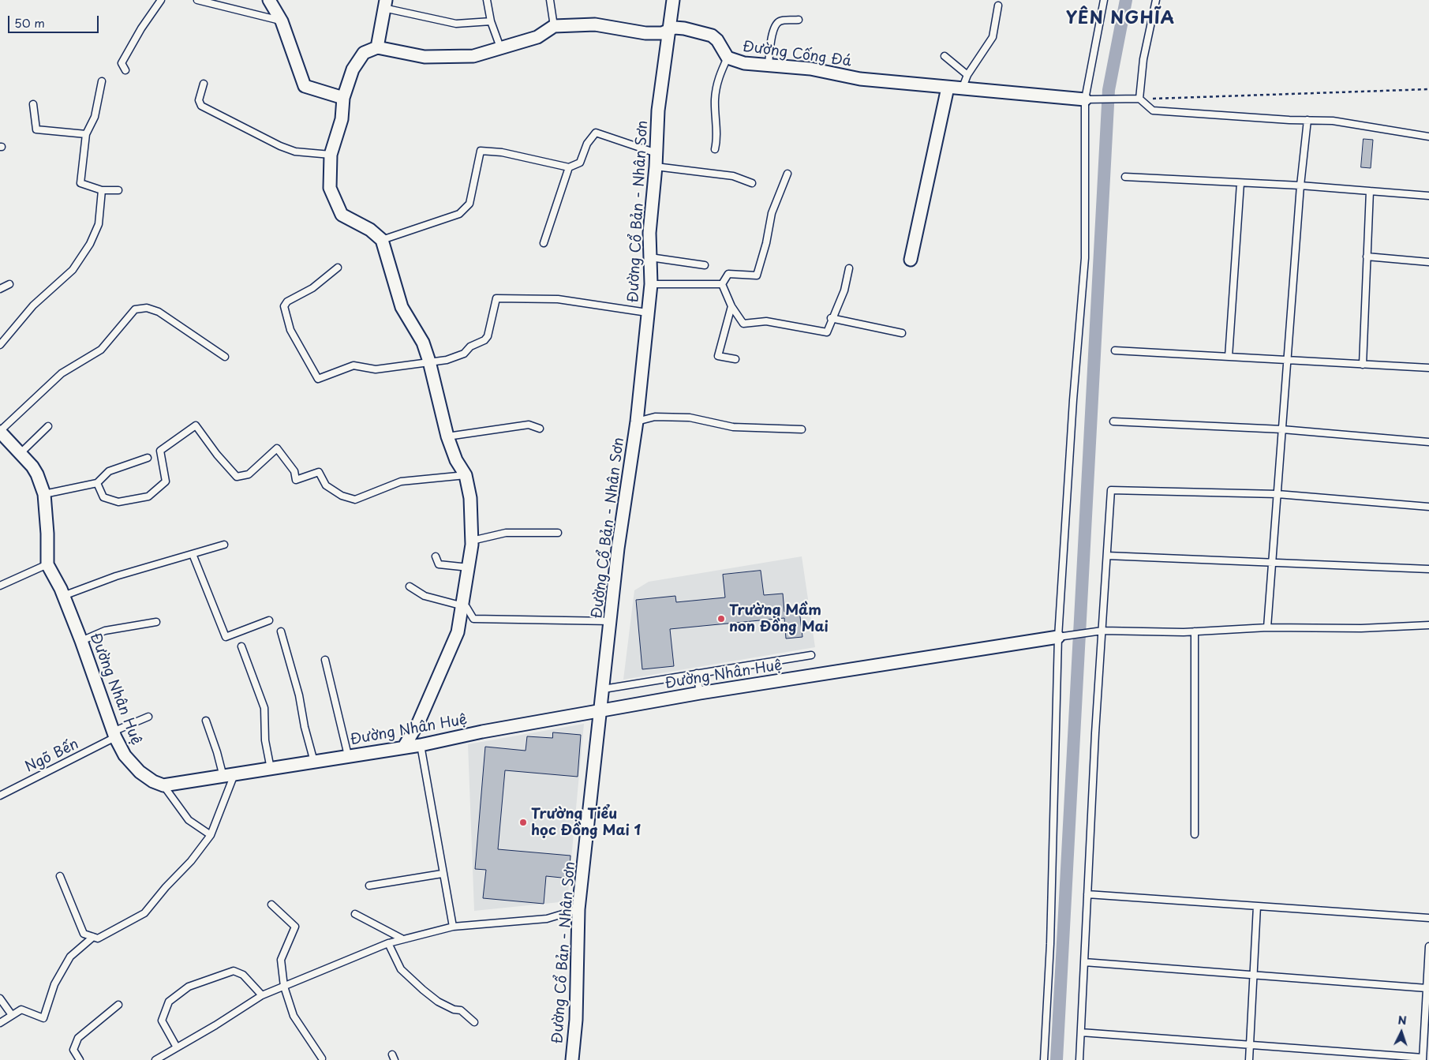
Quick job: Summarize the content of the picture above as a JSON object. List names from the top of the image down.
{
  "streets": {
    "street": ["Đường Cống Đá", "Đường Cổ Bản - Nhân Sơn", "Đường Nhân Huệ"],
    "lane": ["Ngõ Bến"]
  },
  "crossings": [
    ["Đường Cống Đá", "Đường Cổ Bản - Nhân Sơn"],
    ["Đường Cổ Bản - Nhân Sơn", "Đường Nhân Huệ"],
    ["Đường Nhân Huệ", "Ngõ Bến"]
  ],
  "districts": ["YÊN NGHĨA"],
  "places": ["Trường Mầm non Đồng Mai", "Trường Tiểu học Đồng Mai 1"],
  "scale_bar": "50 m",
  "north": "top"
}
